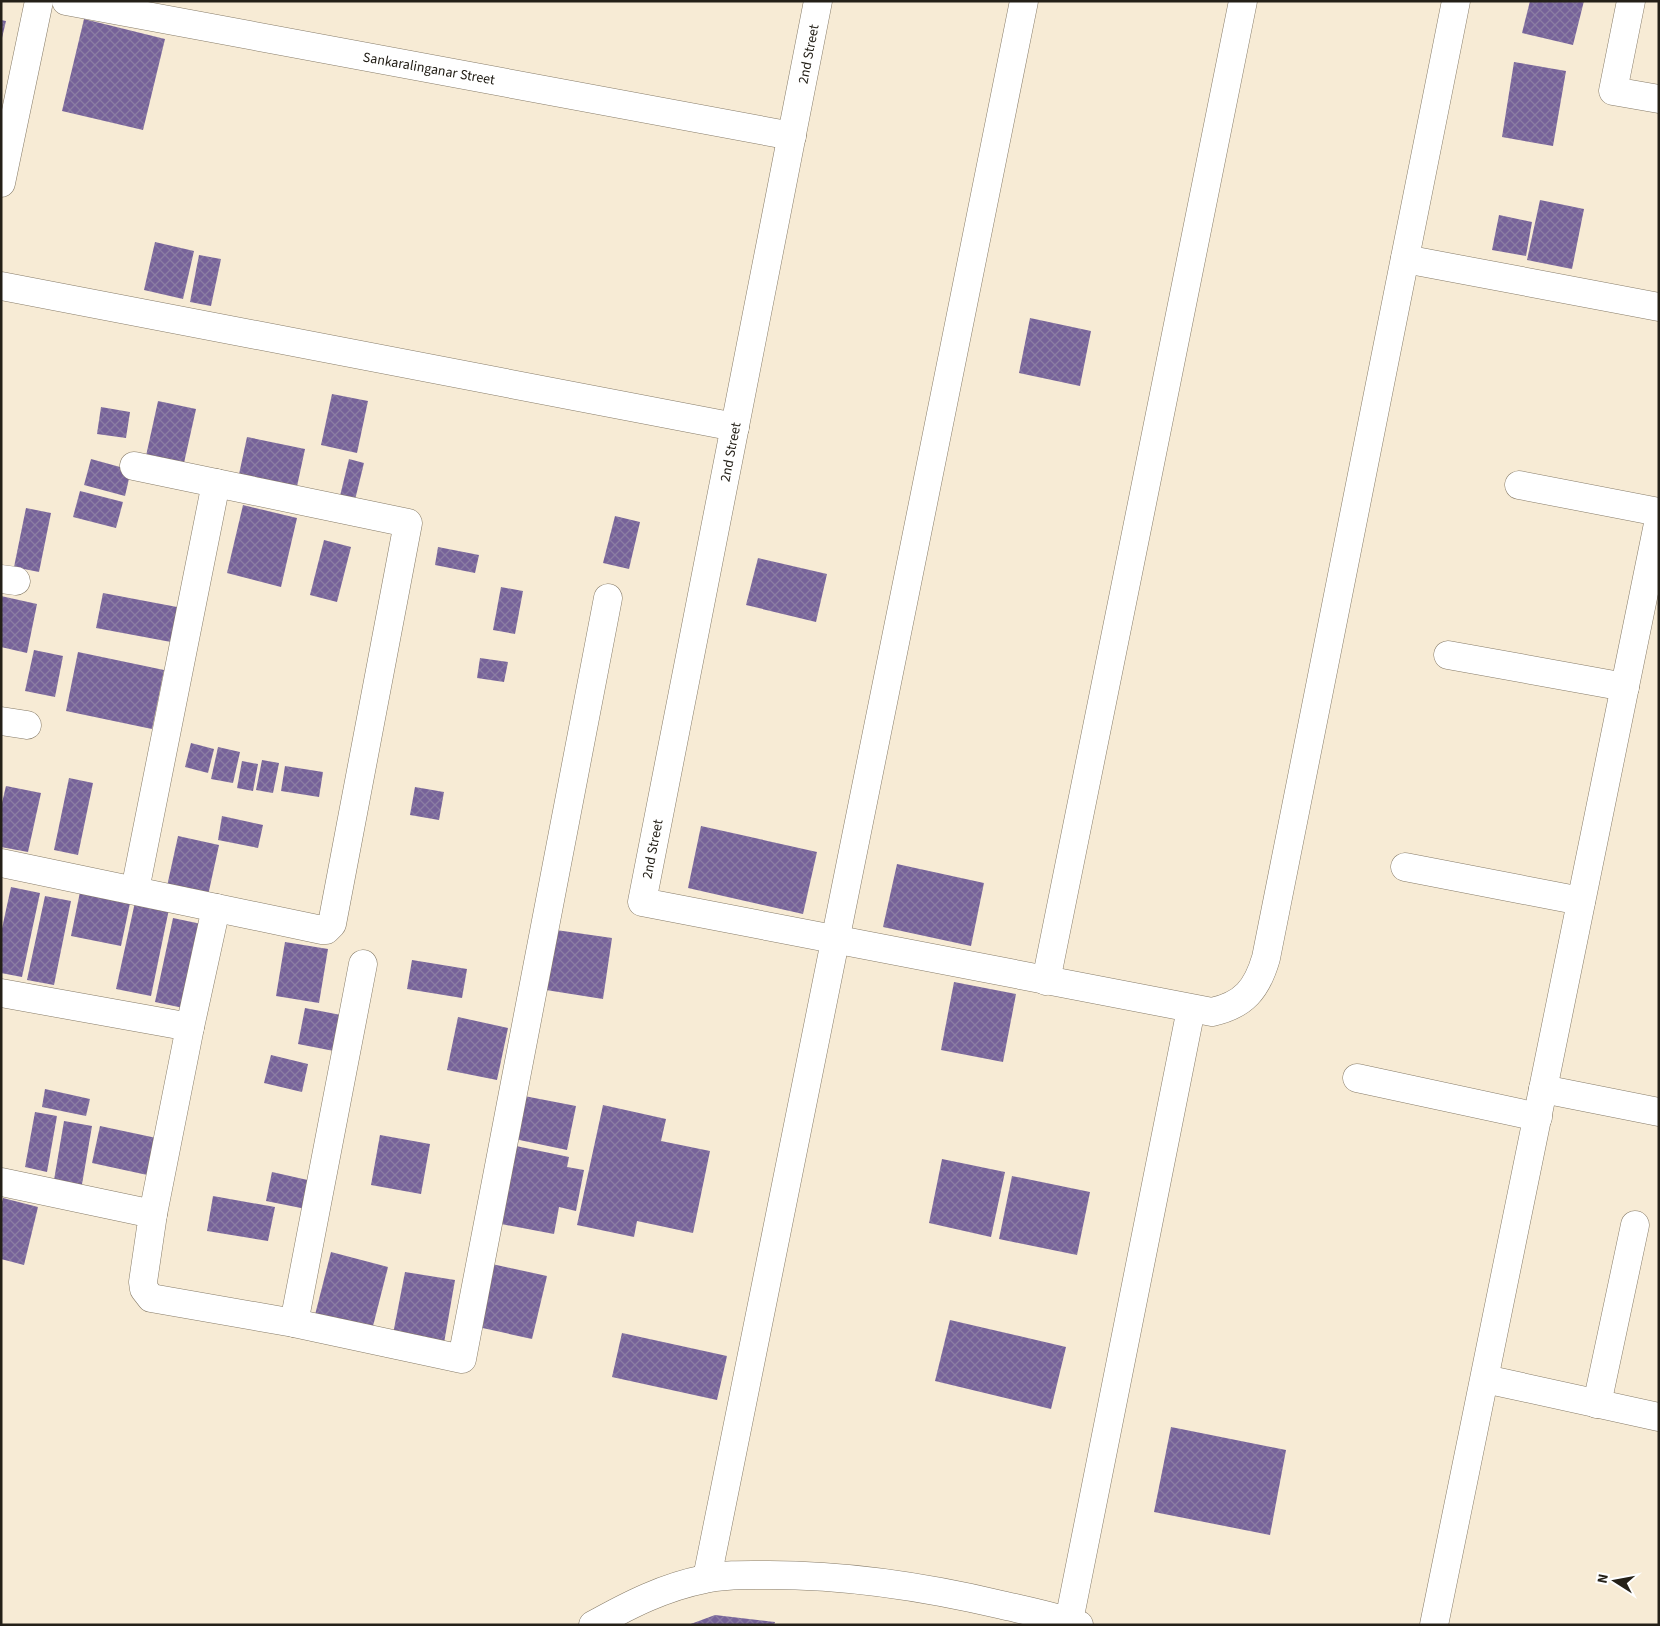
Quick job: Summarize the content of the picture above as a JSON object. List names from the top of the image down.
{
  "streets": {
    "street": ["2nd Street", "Sankaralinganar Street"]
  },
  "crossings": [
    ["2nd Street", "Sankaralinganar Street"]
  ],
  "north": "left"
}
